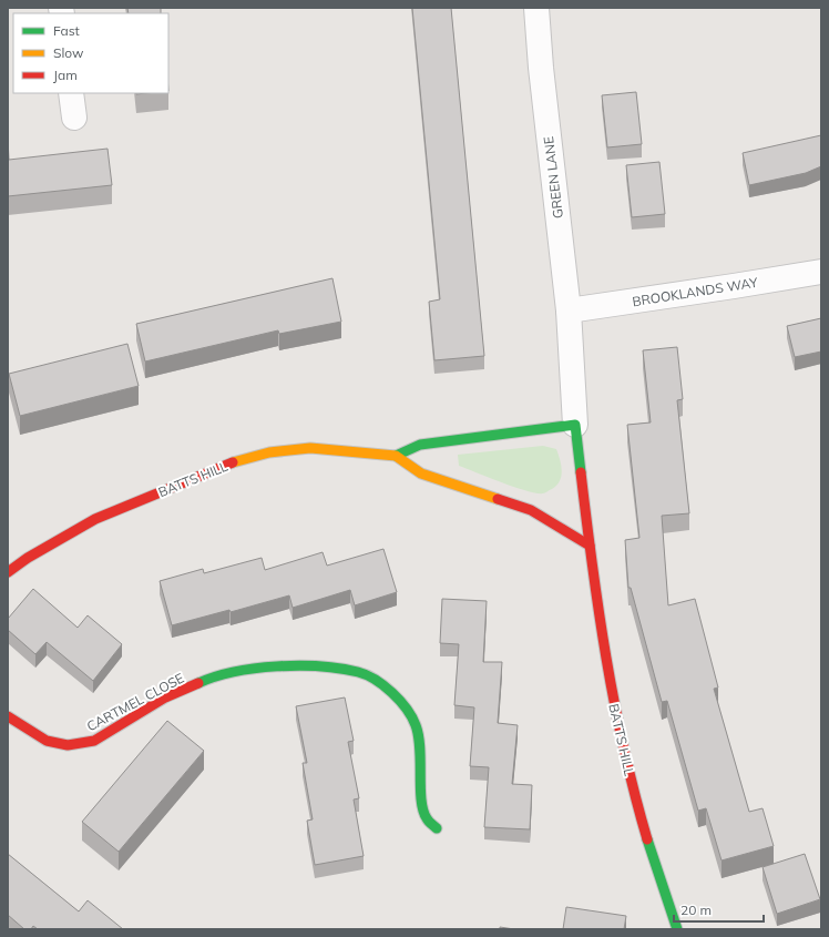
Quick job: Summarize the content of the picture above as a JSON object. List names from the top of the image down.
{
  "streets": {
    "street": [
      "GREEN LANE",
      "BROOKLANDS WAY",
      "BATTS HILL",
      "CARTMEL CLOSE"
    ]
  },
  "crossings": [
    ["GREEN LANE", "BROOKLANDS WAY"],
    ["GREEN LANE", "BATTS HILL"]
  ],
  "legend": ["Fast", "Slow", "Jam"],
  "scale_bar": "20 m"
}
